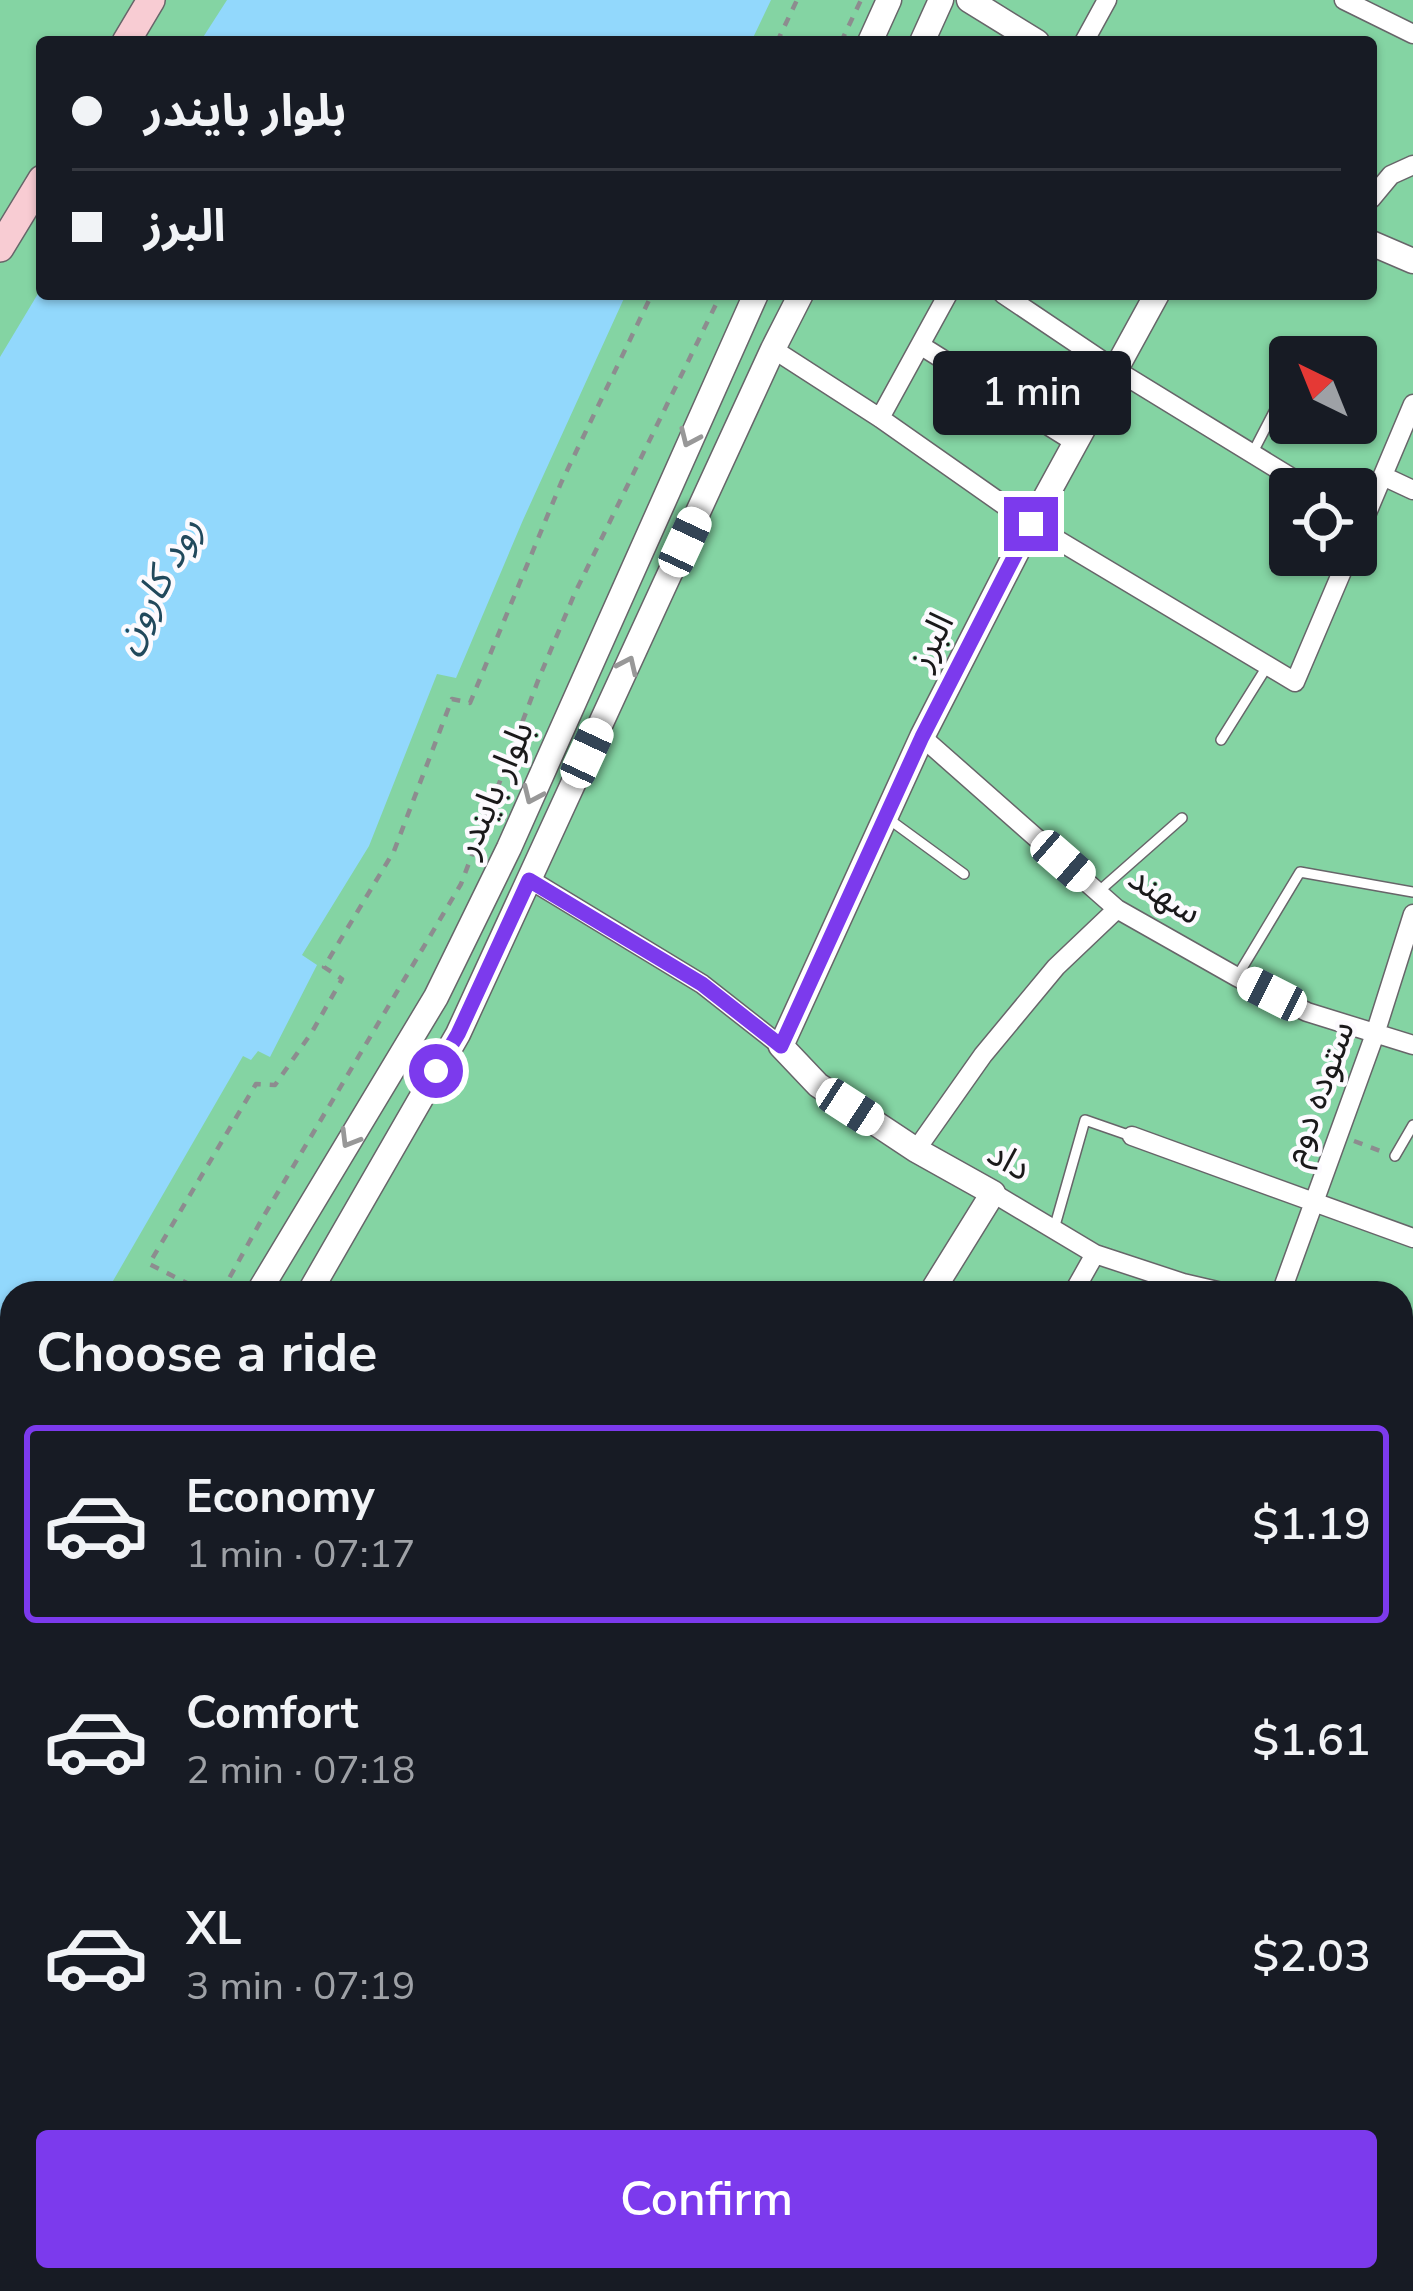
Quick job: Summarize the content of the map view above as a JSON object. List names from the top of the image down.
{
  "streets": {
    "street": [
      "البرز",
      "بلوار بایندر",
      "سهند",
      "ستوده دوم",
      "داد"
    ]
  },
  "crossings": [
    ["البرز", "سهند"],
    ["البرز", "داد"],
    ["بلوار بایندر", "داد"],
    ["سهند", "ستوده دوم"]
  ],
  "water": ["رود کارون"],
  "north": "top left",
  "page": {
    "banner": ["بلوار بایندر", "البرز"],
    "bubble": "1 min",
    "heading": "Choose a ride",
    "list": [
      {
        "name": "Economy",
        "note": "1 min · 07:17",
        "value": "$1.19"
      },
      {
        "name": "Comfort",
        "note": "2 min · 07:18",
        "value": "$1.61"
      },
      {
        "name": "XL",
        "note": "3 min · 07:19",
        "value": "$2.03"
      }
    ],
    "buttons": "Confirm"
  }
}
